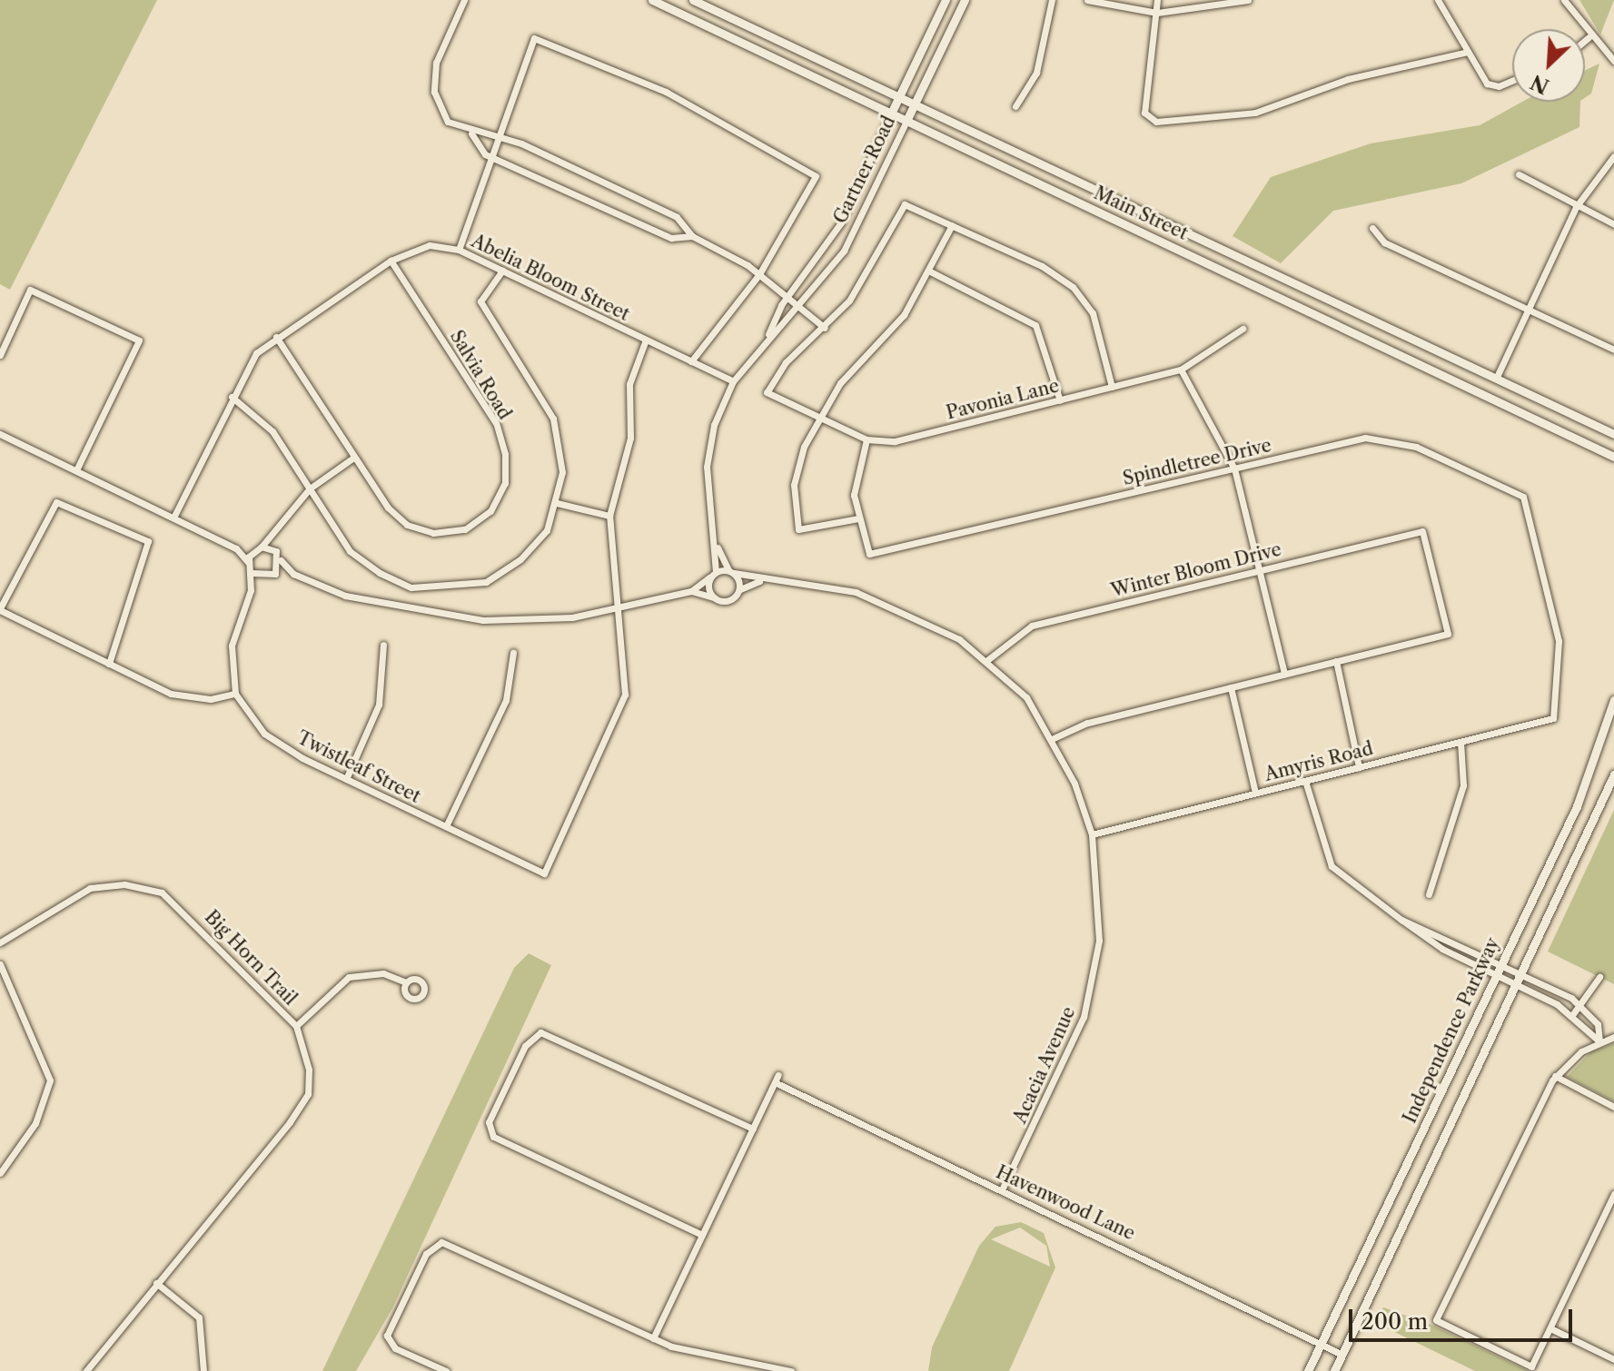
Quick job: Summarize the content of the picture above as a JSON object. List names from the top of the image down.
{
  "streets": {
    "main road": ["Gartner Road", "Main Street", "Independence Parkway"],
    "street": [
      "Abelia Bloom Street",
      "Salvia Road",
      "Pavonia Lane",
      "Spindletree Drive",
      "Winter Bloom Drive",
      "Amyris Road",
      "Twistleaf Street",
      "Big Horn Trail",
      "Acacia Avenue",
      "Havenwood Lane"
    ]
  },
  "crossings": [
    ["Gartner Road", "Main Street"],
    ["Gartner Road", "Abelia Bloom Street"],
    ["Abelia Bloom Street", "Salvia Road"],
    ["Spindletree Drive", "Amyris Road"],
    ["Winter Bloom Drive", "Acacia Avenue"],
    ["Amyris Road", "Acacia Avenue"],
    ["Independence Parkway", "Havenwood Lane"],
    ["Acacia Avenue", "Havenwood Lane"]
  ],
  "scale_bar": "200 m",
  "north": "bottom left"
}
